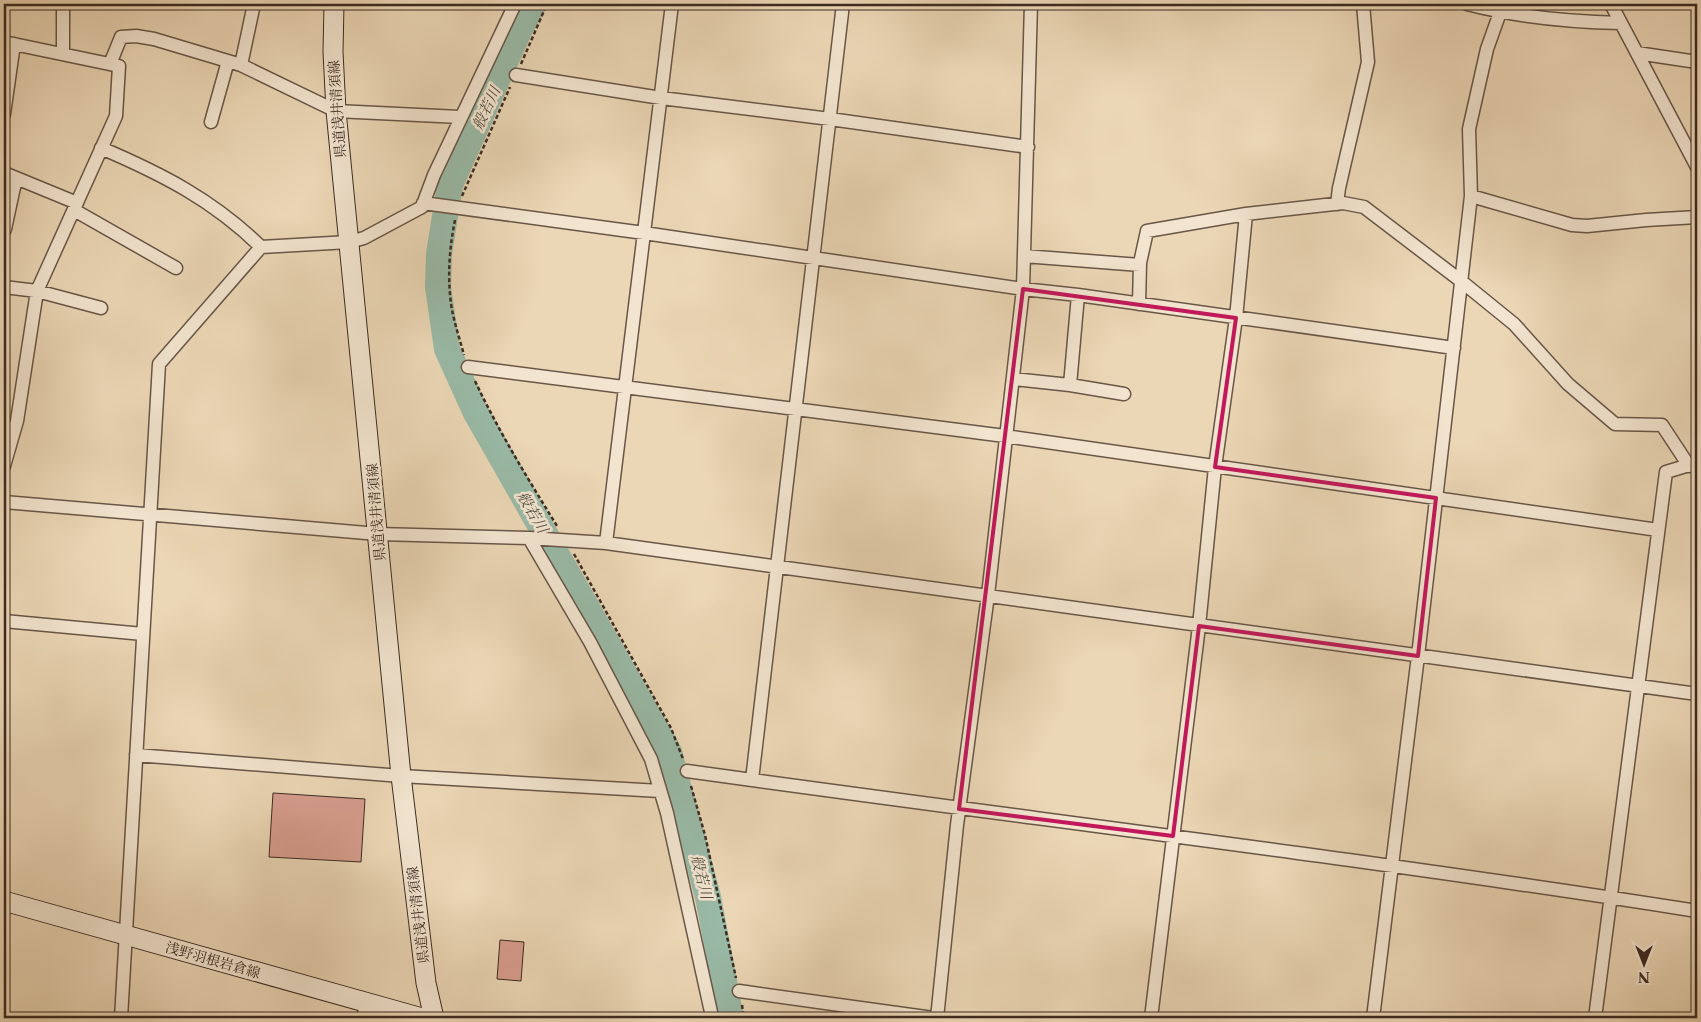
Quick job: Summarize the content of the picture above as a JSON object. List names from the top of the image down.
{
  "streets": {
    "main road": ["県道浅井清須線", "浅野羽根岩倉線"]
  },
  "water": ["般若川"],
  "north": "bottom"
}
